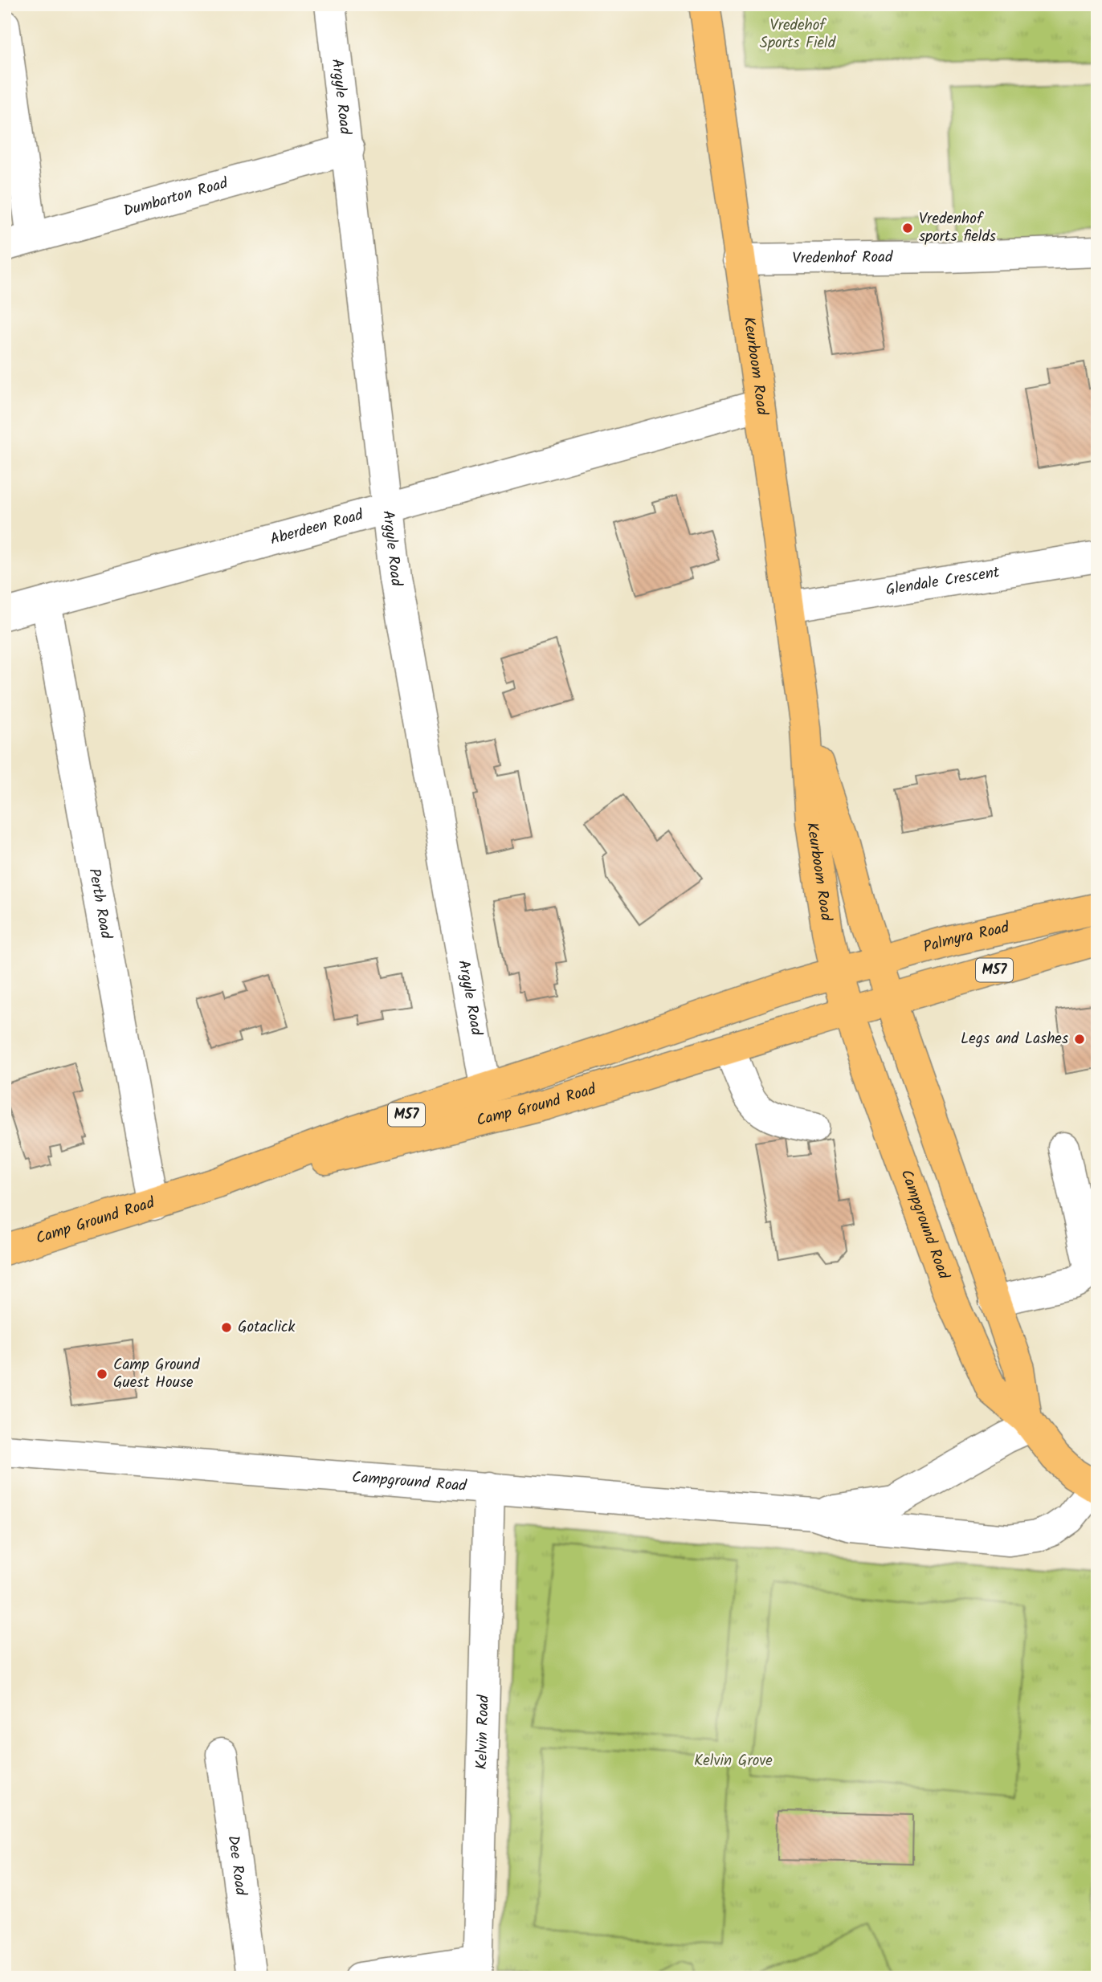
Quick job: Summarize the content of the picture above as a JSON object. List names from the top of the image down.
{
  "streets": {
    "main road": [
      "Keurboom Road",
      "Palmyra Road",
      "M57",
      "Camp Ground Road",
      "Campground Road"
    ],
    "street": [
      "Argyle Road",
      "Dumbarton Road",
      "Vredenhof Road",
      "Aberdeen Road",
      "Glendale Crescent",
      "Perth Road",
      "Kelvin Road",
      "Dee Road"
    ]
  },
  "crossings": [
    ["Argyle Road", "Dumbarton Road"],
    ["Argyle Road", "Aberdeen Road"],
    ["Argyle Road", "Camp Ground Road"],
    ["Vredenhof Road", "Keurboom Road"],
    ["Keurboom Road", "Aberdeen Road"],
    ["Keurboom Road", "Glendale Crescent"],
    ["Keurboom Road", "Palmyra Road"],
    ["Keurboom Road", "M57"],
    ["Keurboom Road", "Camp Ground Road"],
    ["Keurboom Road", "Campground Road"],
    ["Aberdeen Road", "Perth Road"],
    ["Perth Road", "Camp Ground Road"],
    ["Palmyra Road", "Camp Ground Road"],
    ["M57", "Camp Ground Road"],
    ["M57", "Campground Road"],
    ["Camp Ground Road", "Campground Road"],
    ["Campground Road", "Kelvin Road"]
  ],
  "parks": ["Vredehof Sports Field", "Kelvin Grove"],
  "places": [
    "Vredenhof sports fields",
    "Legs and Lashes",
    "Gotaclick",
    "Camp Ground Guest House"
  ]
}
